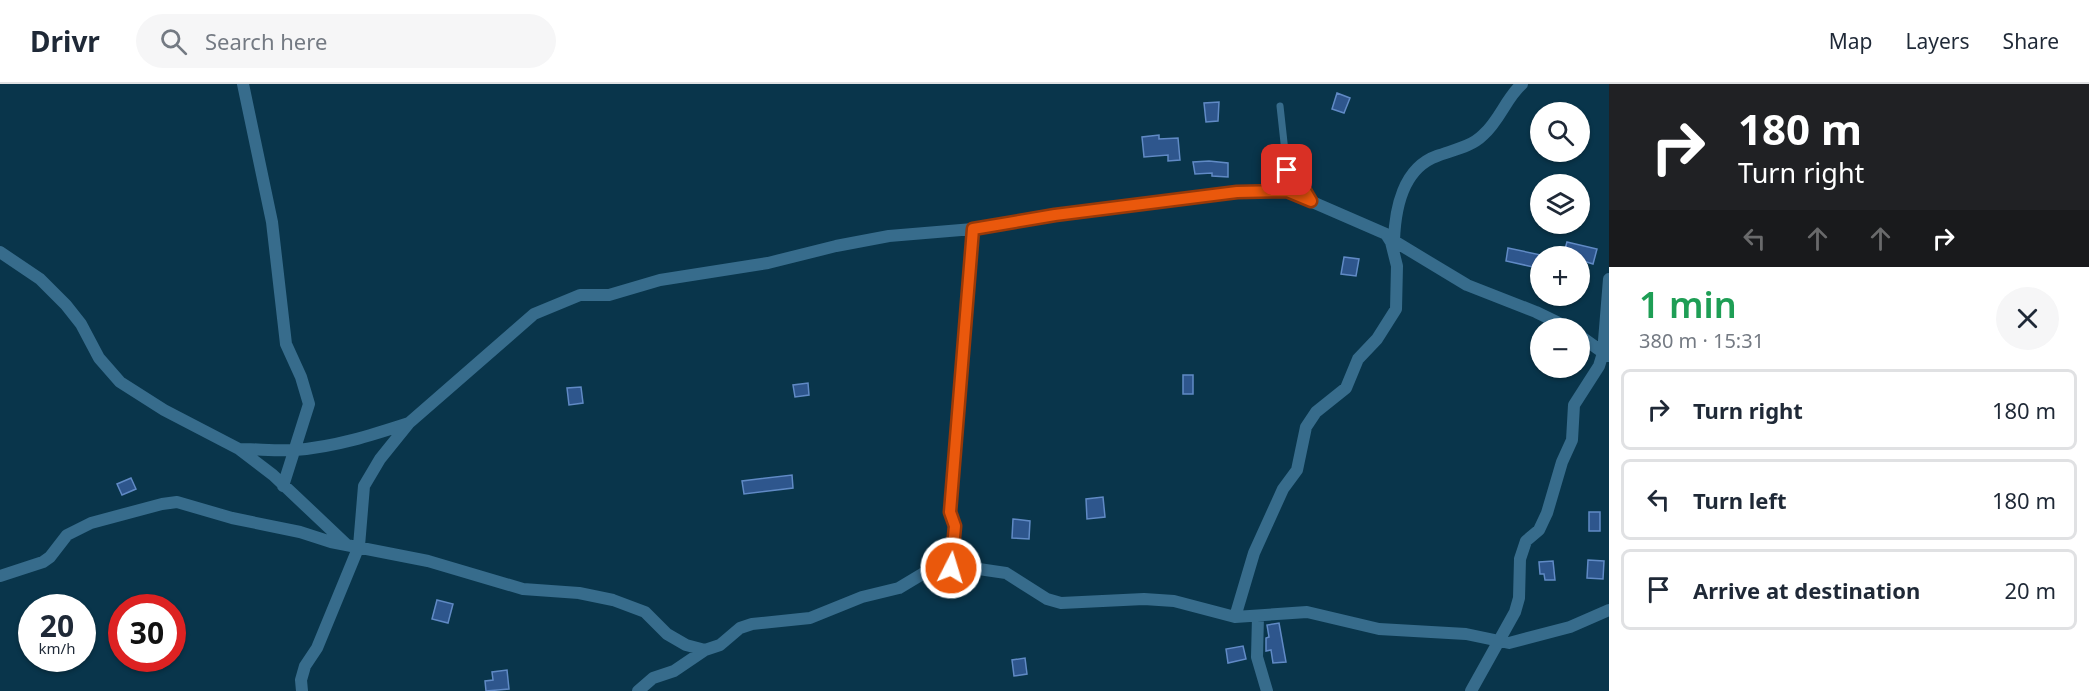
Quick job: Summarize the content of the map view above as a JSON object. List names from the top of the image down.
{
  "page": {
    "header": "Drivr",
    "search": "Search here",
    "nav": ["Map", "Layers", "Share"],
    "turn": ["180 m", "Turn right"],
    "map_buttons": ["+", "−"],
    "heading": ["1 min", "380 m · 15:31"],
    "list": [
      {
        "name": "Turn right",
        "value": "180 m"
      },
      {
        "name": "Turn left",
        "value": "180 m"
      },
      {
        "name": "Arrive at destination",
        "value": "20 m"
      }
    ],
    "speed": "20 km/h",
    "limit": "30"
  }
}
